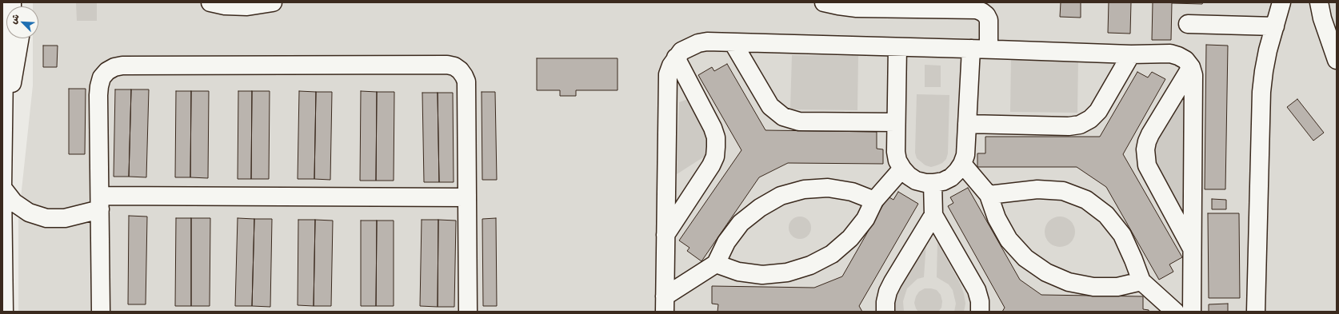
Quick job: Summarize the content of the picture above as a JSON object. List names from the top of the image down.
{
  "north": "top left"
}
